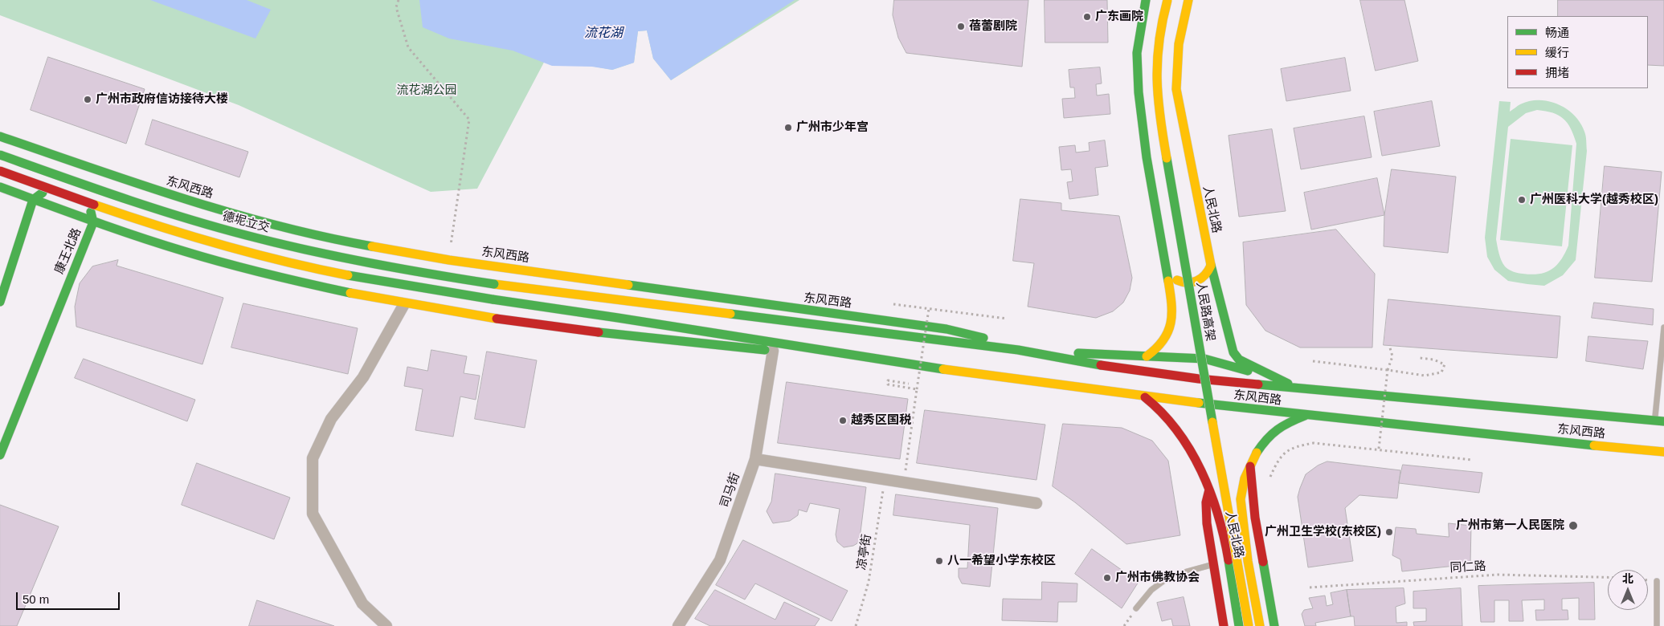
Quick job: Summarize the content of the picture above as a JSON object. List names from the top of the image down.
{
  "streets": {
    "main road": [
      "东风西路",
      "人民北路",
      "德坭立交",
      "康王北路",
      "人民路高架"
    ],
    "street": ["司马街"],
    "path": ["凉亭街", "同仁路"]
  },
  "crossings": [
    ["东风西路", "人民北路"],
    ["东风西路", "德坭立交"],
    ["东风西路", "康王北路"],
    ["东风西路", "司马街"]
  ],
  "water": ["流花湖"],
  "parks": ["流花湖公园"],
  "places": [
    "广东画院",
    "蓓蕾剧院",
    "广州市政府信访接待大楼",
    "广州市少年宫",
    "广州医科大学(越秀校区)",
    "越秀区国税",
    "广州市第一人民医院",
    "广州卫生学校(东校区)",
    "八一希望小学东校区",
    "广州市佛教协会"
  ],
  "legend": ["畅通", "缓行", "拥堵"],
  "scale_bar": "50 m",
  "north": "top"
}
